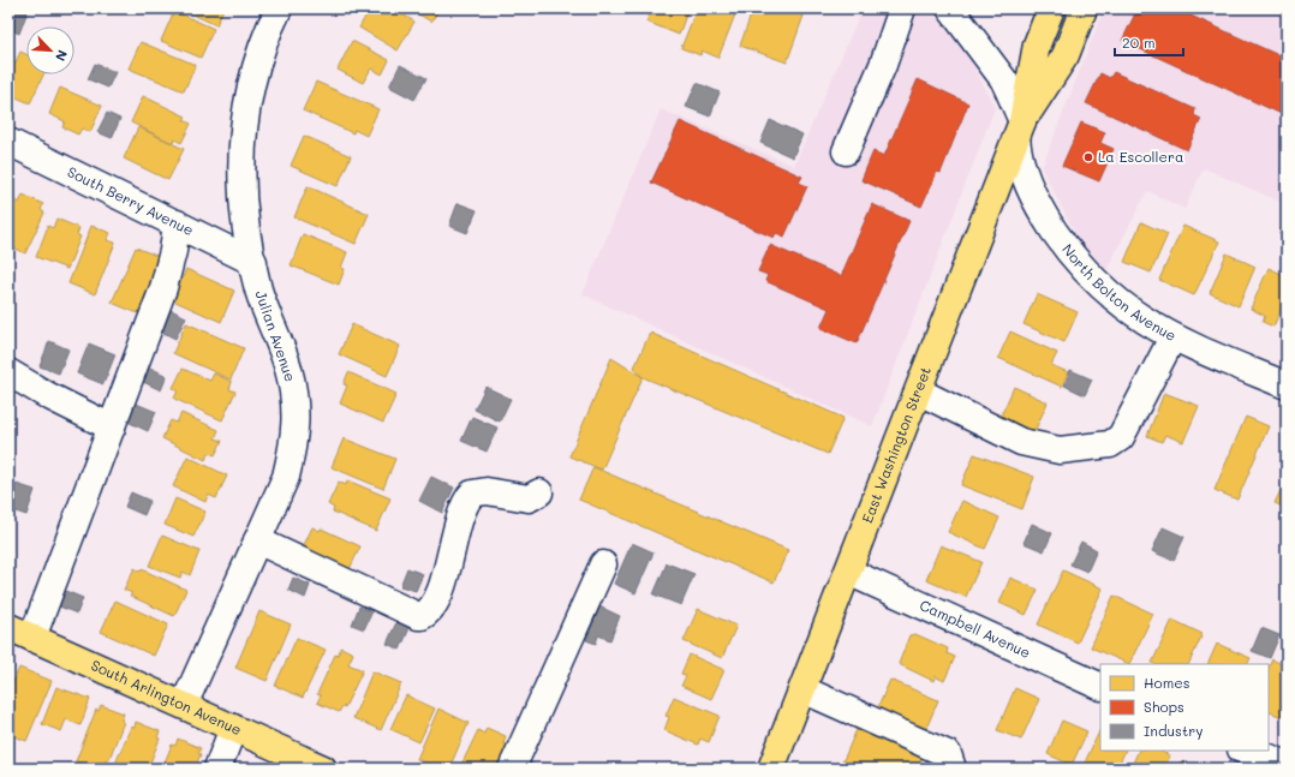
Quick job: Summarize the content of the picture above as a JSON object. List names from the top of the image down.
{
  "streets": {
    "main road": ["East Washington Street", "South Arlington Avenue"],
    "street": [
      "South Berry Avenue",
      "North Bolton Avenue",
      "Julian Avenue",
      "Campbell Avenue"
    ]
  },
  "crossings": [
    ["South Berry Avenue", "Julian Avenue"],
    ["North Bolton Avenue", "East Washington Street"],
    ["Julian Avenue", "South Arlington Avenue"],
    ["East Washington Street", "Campbell Avenue"]
  ],
  "places": ["La Escollera"],
  "legend": ["Homes", "Shops", "Industry"],
  "scale_bar": "20 m",
  "north": "bottom right"
}
